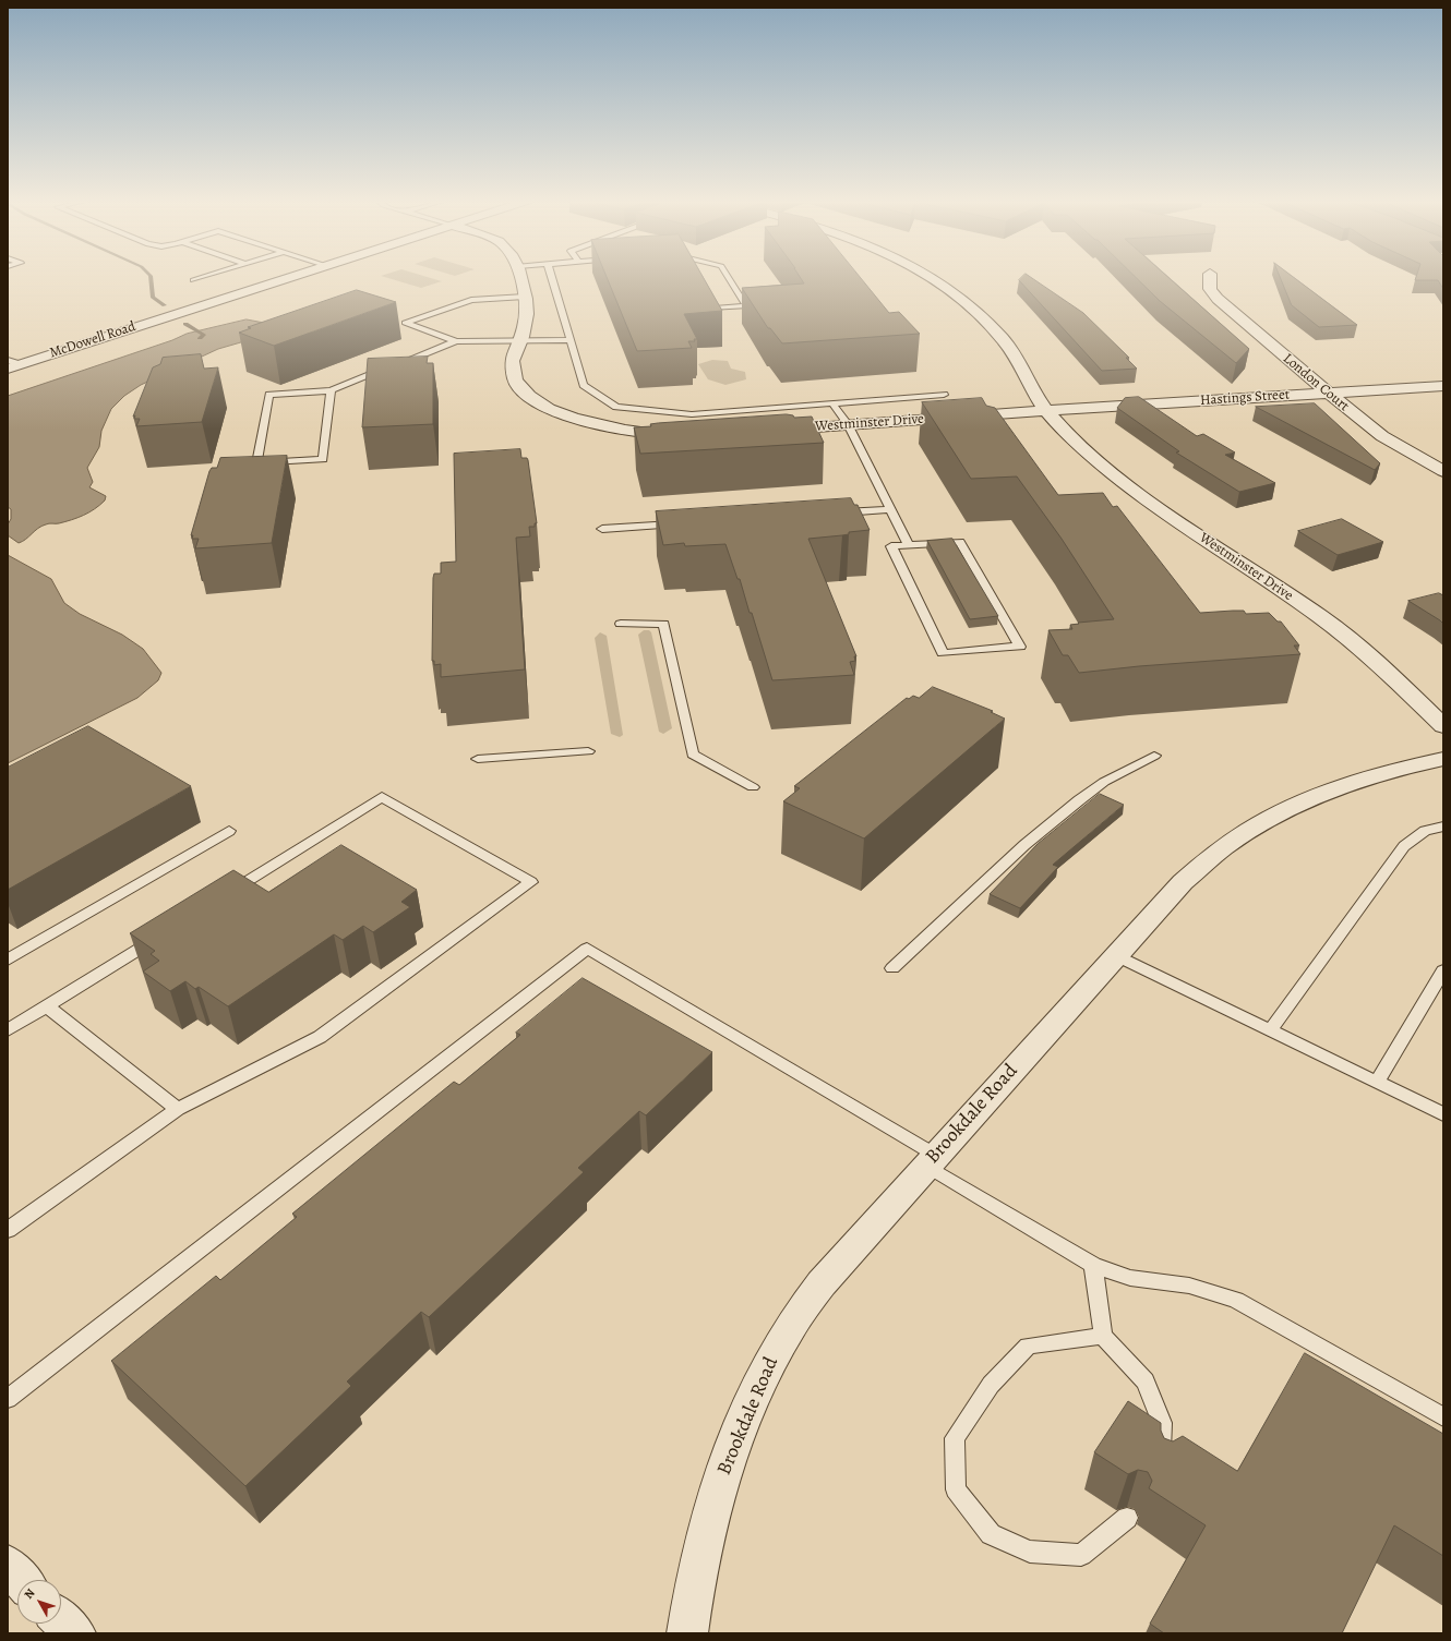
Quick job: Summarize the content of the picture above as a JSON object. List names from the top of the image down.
{
  "streets": {
    "street": [
      "McDowell Road",
      "London Court",
      "Hastings Street",
      "Westminster Drive",
      "Brookdale Road"
    ]
  },
  "crossings": [
    ["London Court", "Hastings Street"],
    ["Hastings Street", "Westminster Drive"]
  ],
  "north": "top left"
}
